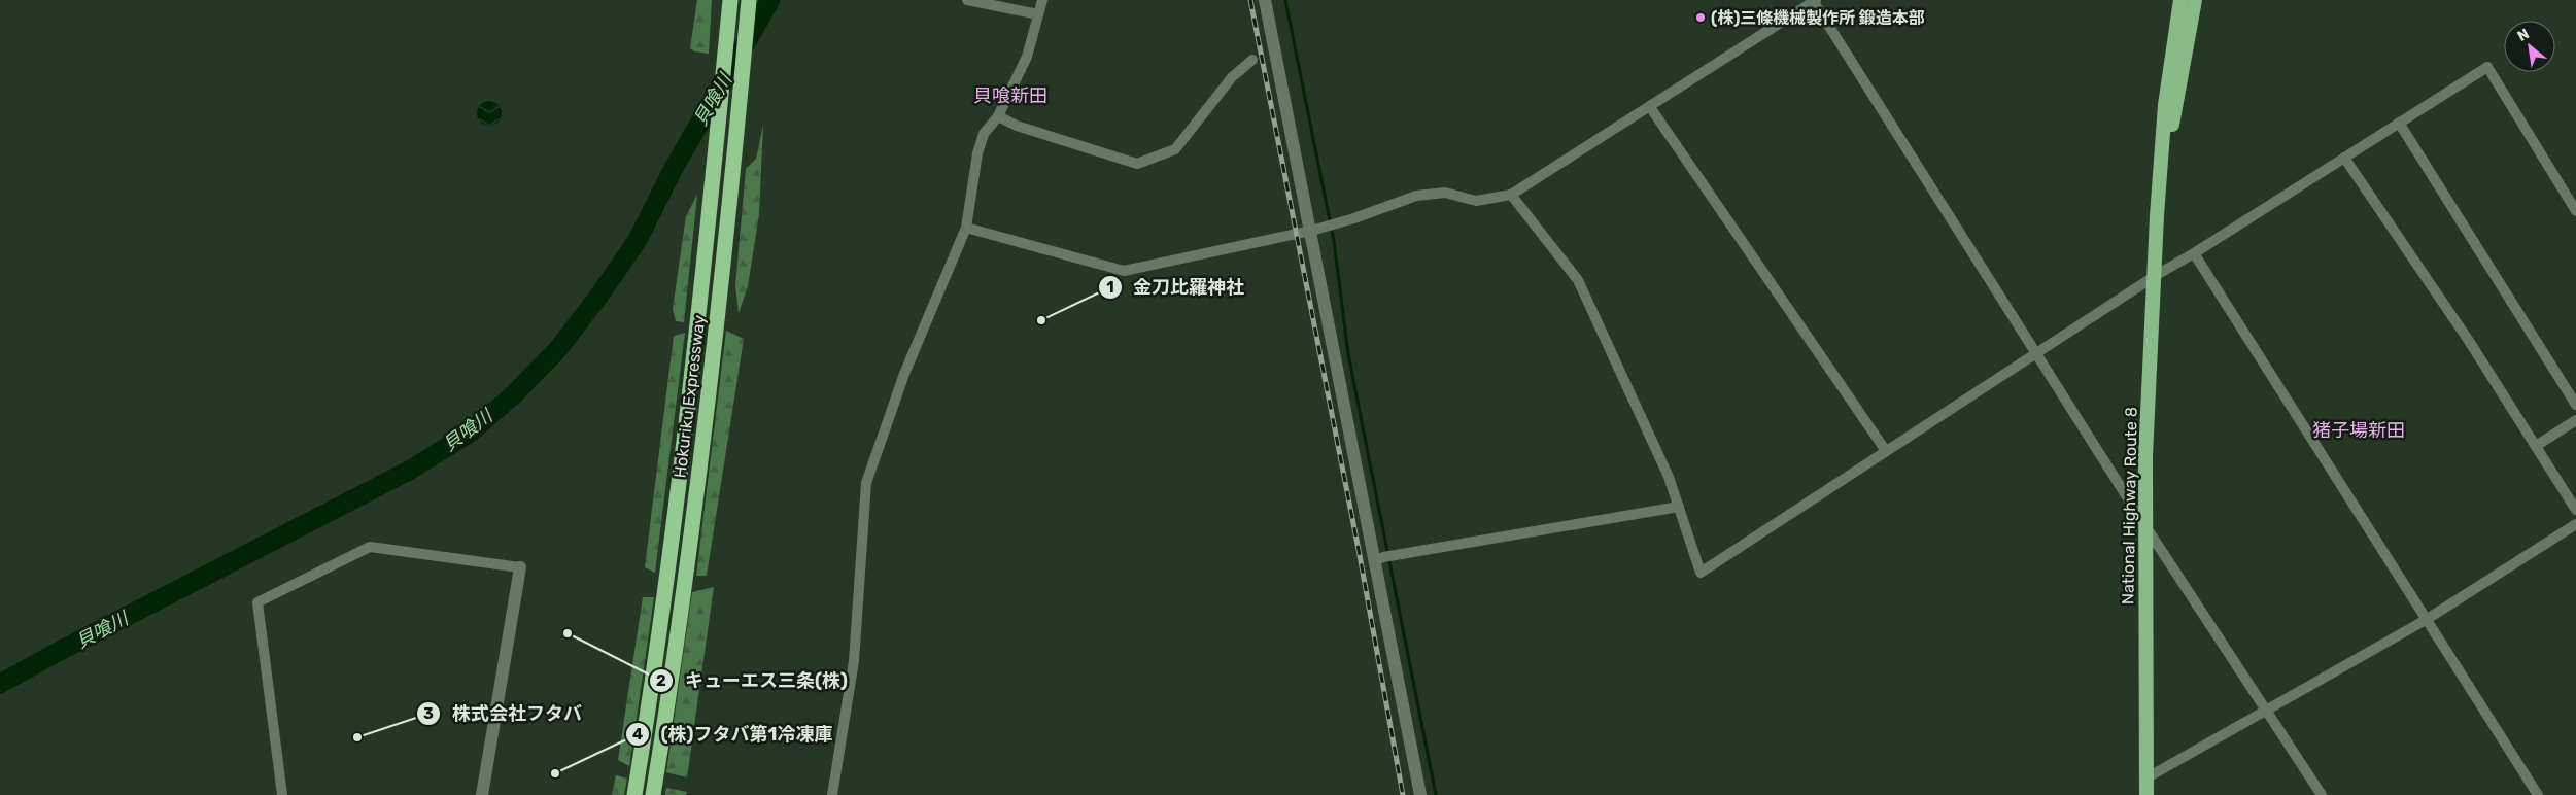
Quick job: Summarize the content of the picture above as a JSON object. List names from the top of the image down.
{
  "streets": {
    "highway": ["Hokuriku Expressway", "National Highway Route 8"]
  },
  "districts": ["貝喰新田", "猪子場新田"],
  "water": ["貝喰川"],
  "places": [
    "(株)三條機械製作所 鍛造本部",
    "金刀比羅神社",
    "キューエス三条(株)",
    "株式会社フタバ",
    "(株)フタバ第1冷凍庫"
  ],
  "north": "top left"
}
